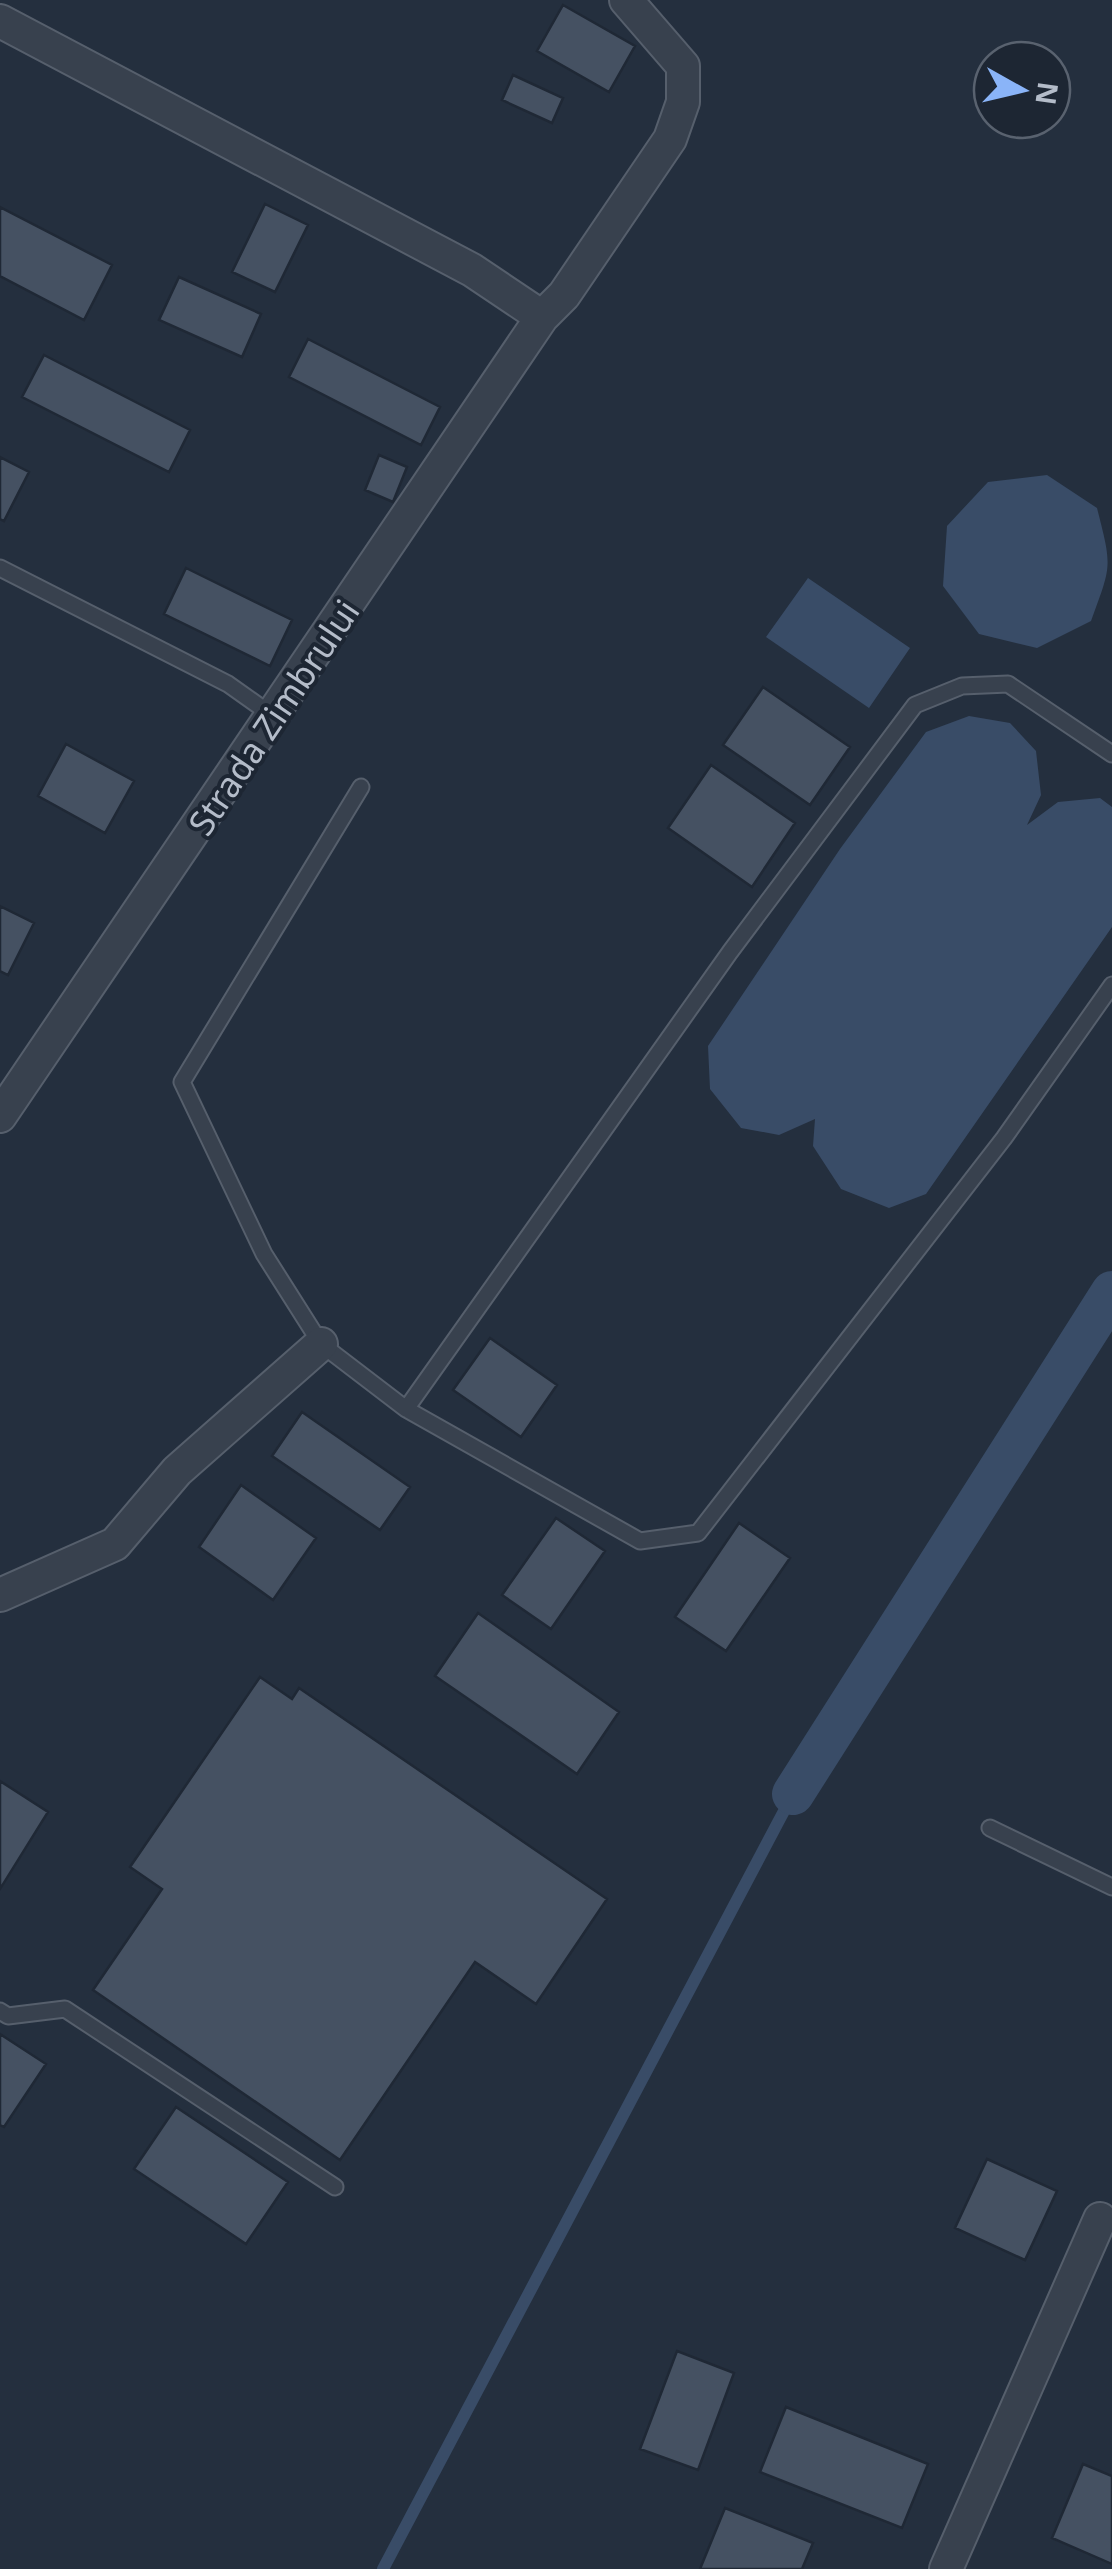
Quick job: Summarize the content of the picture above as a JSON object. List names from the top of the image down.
{
  "streets": {
    "street": ["Strada Zimbrului"]
  },
  "north": "right"
}
